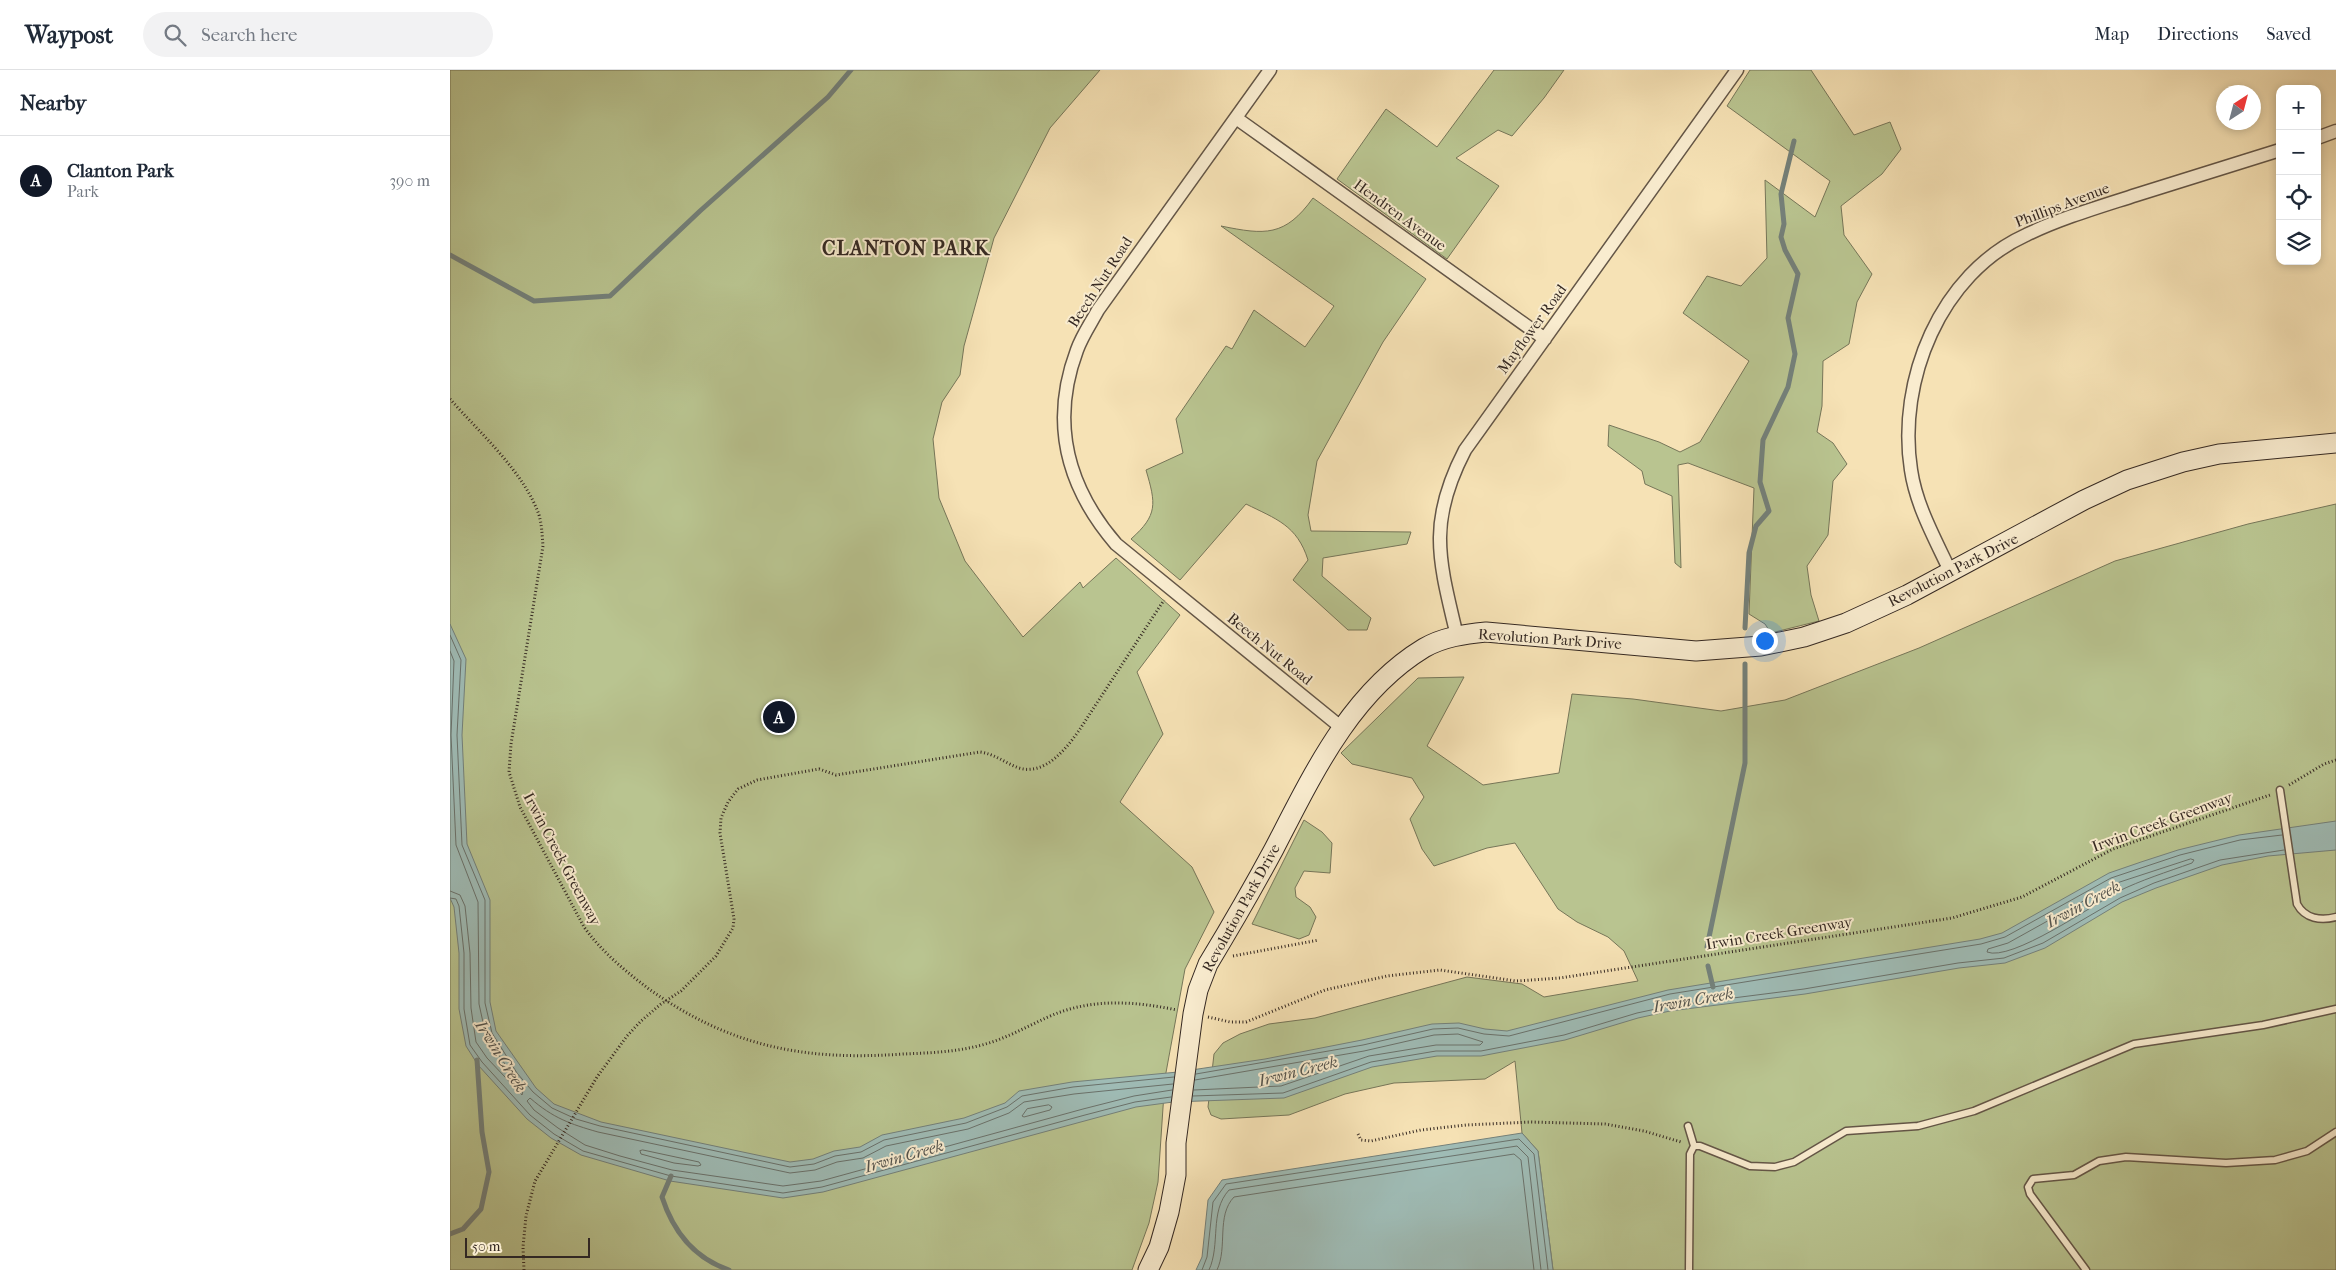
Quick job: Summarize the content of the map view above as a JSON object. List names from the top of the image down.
{
  "streets": {
    "street": [
      "Phillips Avenue",
      "Hendren Avenue",
      "Beech Nut Road",
      "Mayflower Road",
      "Revolution Park Drive"
    ],
    "path": ["Irwin Creek Greenway"]
  },
  "crossings": [
    ["Phillips Avenue", "Revolution Park Drive"],
    ["Hendren Avenue", "Beech Nut Road"],
    ["Hendren Avenue", "Mayflower Road"],
    ["Beech Nut Road", "Revolution Park Drive"],
    ["Mayflower Road", "Revolution Park Drive"]
  ],
  "districts": ["CLANTON PARK"],
  "water": ["Irwin Creek"],
  "scale_bar": "50 m",
  "north": "top right",
  "page": {
    "header": "Waypost",
    "search": "Search here",
    "nav": ["Map", "Directions", "Saved"],
    "heading": "Nearby",
    "map_buttons": ["+", "−"],
    "list": [
      {
        "mark": "A",
        "name": "Clanton Park",
        "note": "Park",
        "value": "390 m"
      }
    ],
    "pins": "A",
    "scale": "50 m"
  }
}
